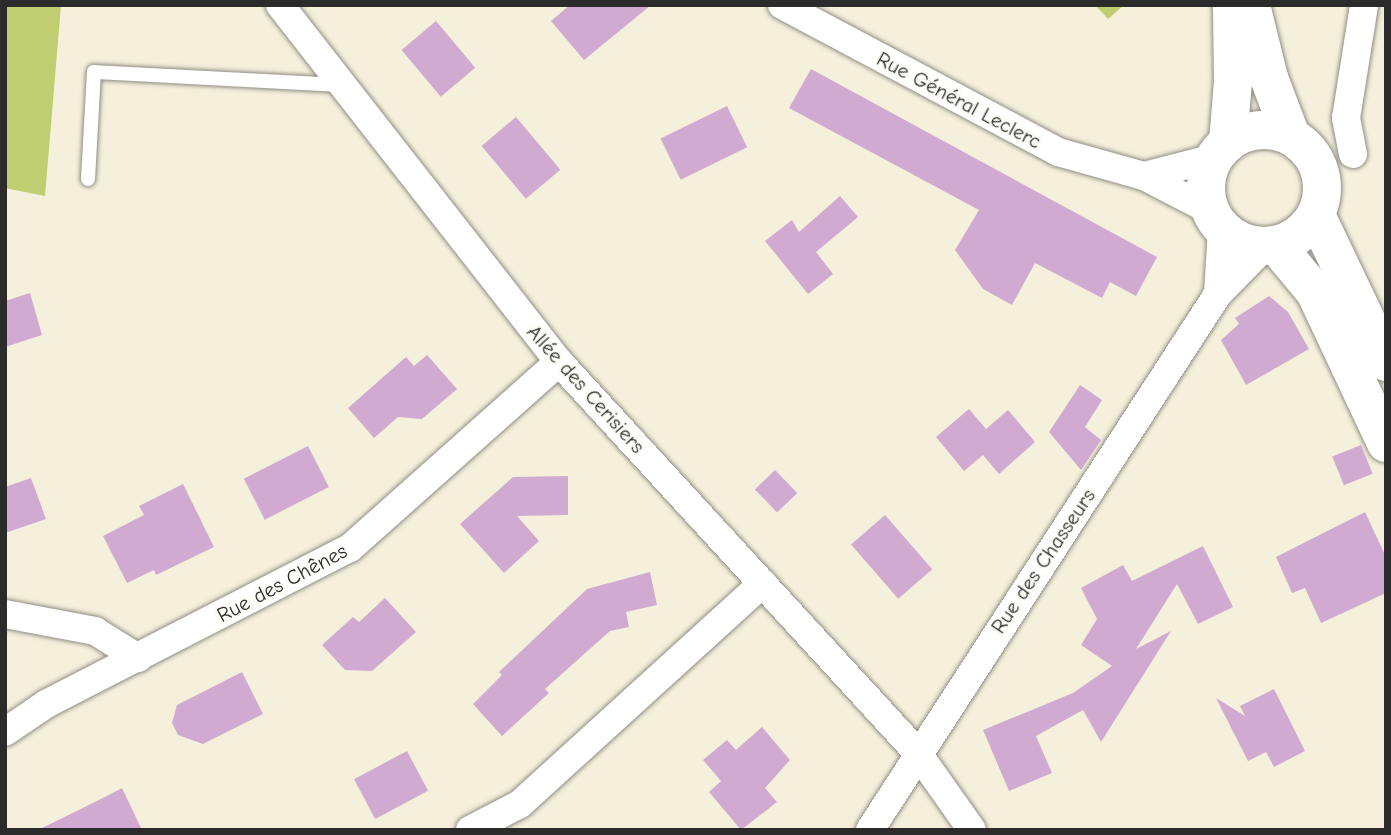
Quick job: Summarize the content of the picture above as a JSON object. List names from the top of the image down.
{
  "streets": {
    "street": [
      "Rue Général Leclerc",
      "Allée des Cerisiers",
      "Rue des Chasseurs",
      "Rue des Chênes"
    ]
  },
  "crossings": [
    ["Rue Général Leclerc", "Rue des Chasseurs"],
    ["Allée des Cerisiers", "Rue des Chasseurs"],
    ["Allée des Cerisiers", "Rue des Chênes"]
  ]
}
